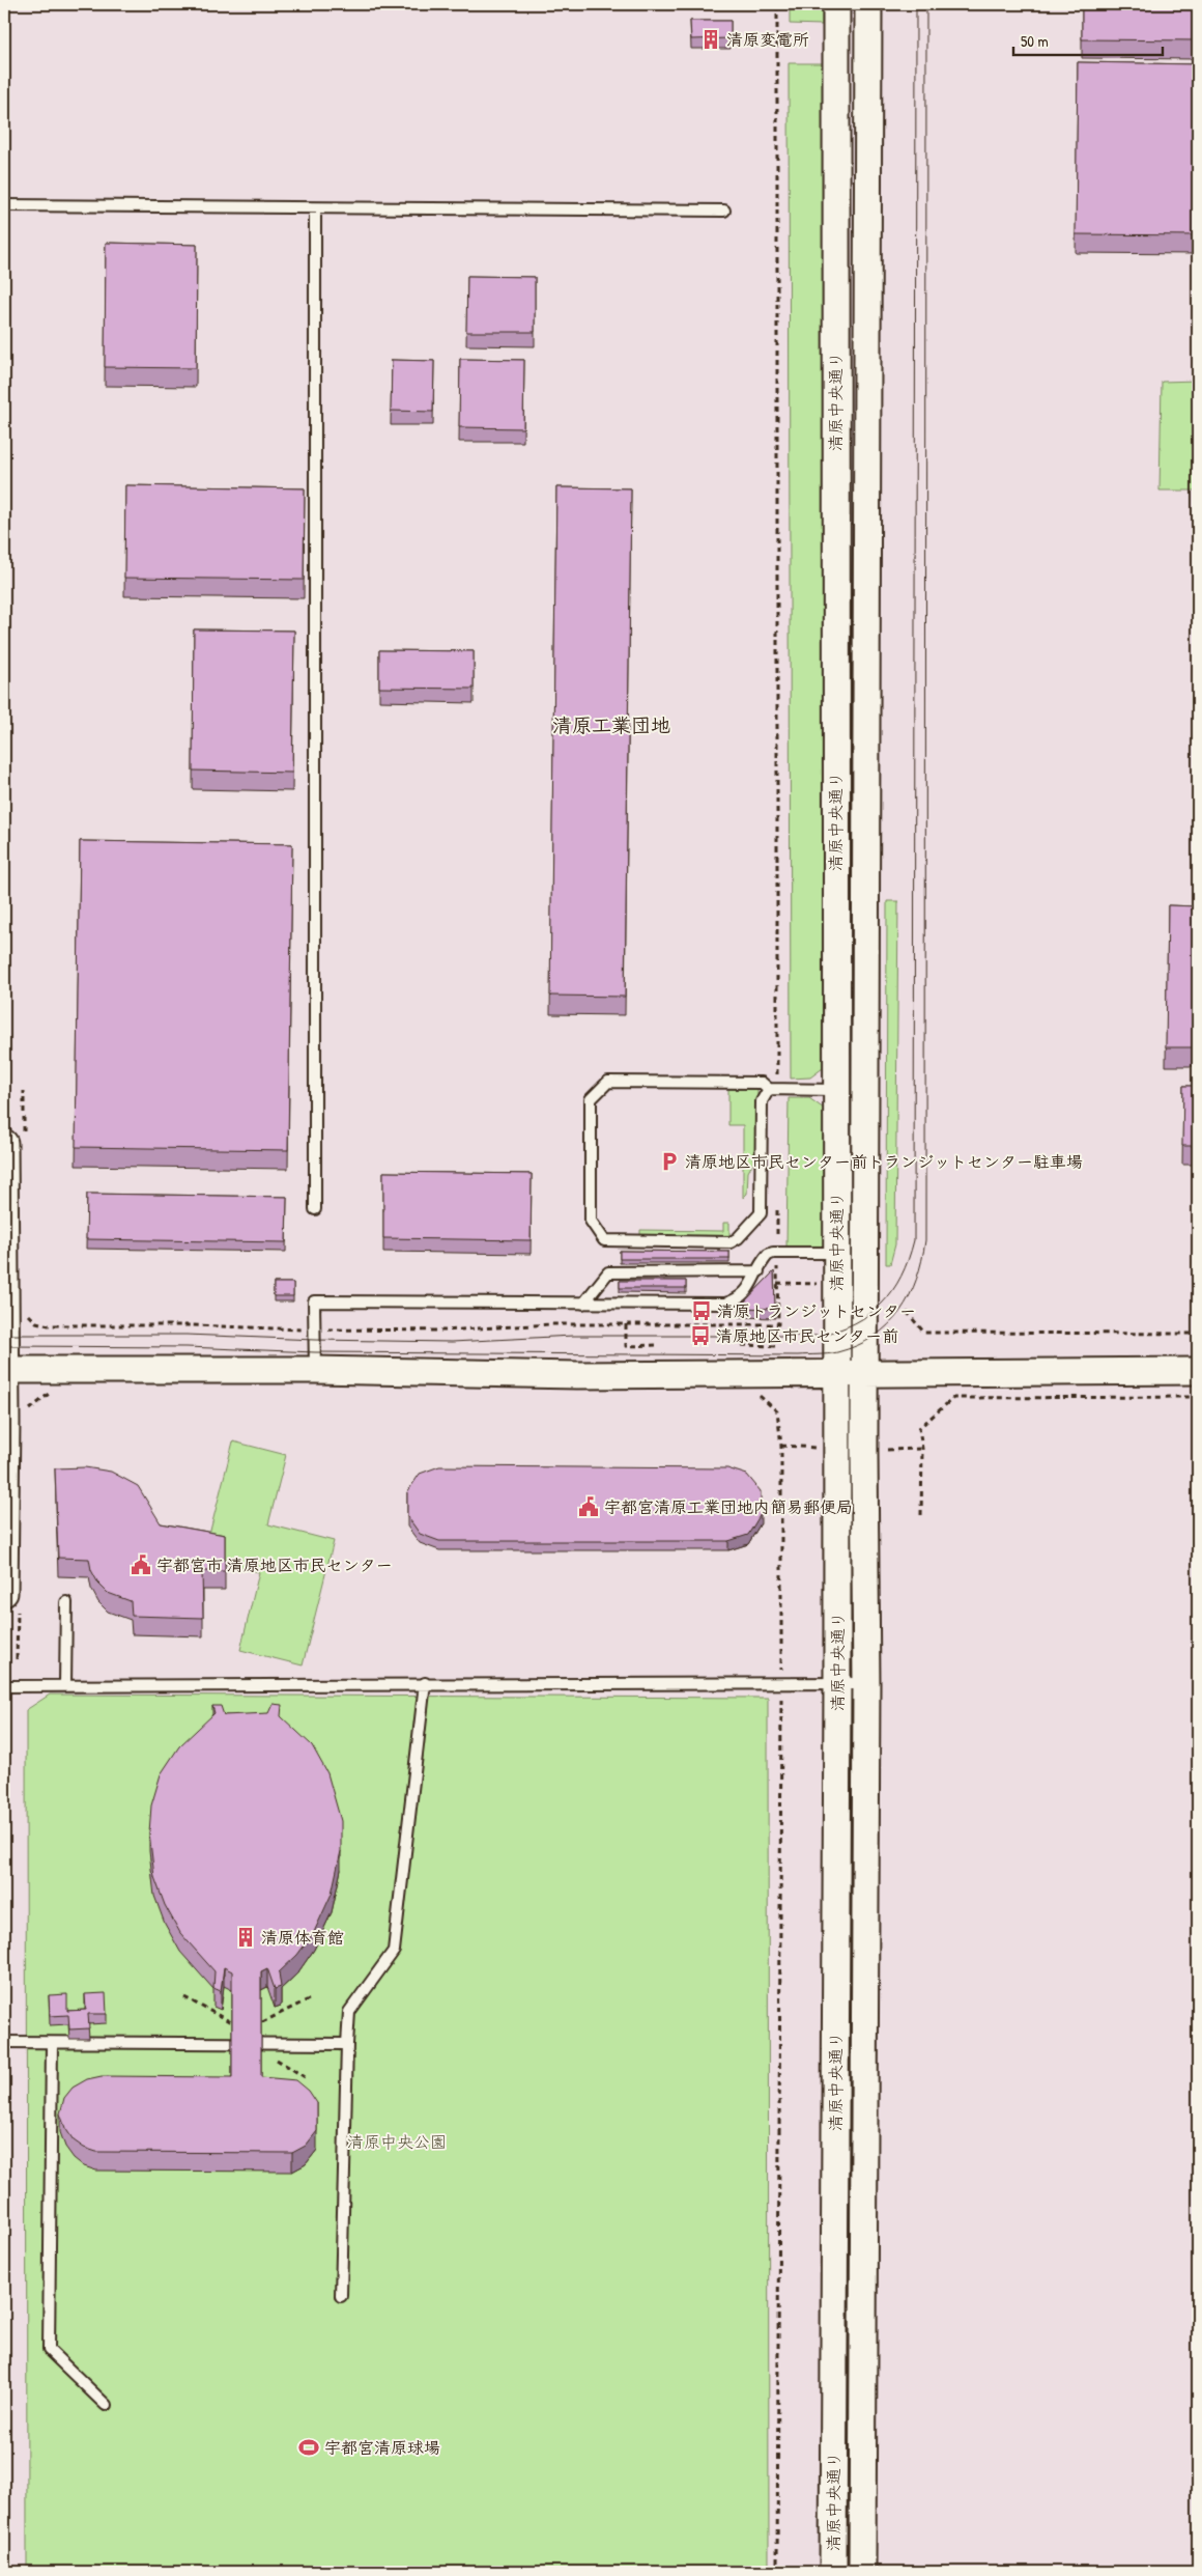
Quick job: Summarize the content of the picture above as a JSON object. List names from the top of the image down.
{
  "streets": {
    "street": ["清原中央通り"]
  },
  "districts": ["清原工業団地"],
  "parks": ["清原中央公園"],
  "places": {
    "building": ["清原変電所", "清原体育館"],
    "parking": ["清原地区市民センター前トランジットセンター駐車場"],
    "bus stop": ["清原トランジットセンター", "清原地区市民センター前"],
    "public building": ["宇都宮清原工業団地内簡易郵便局", "宇都宮市 清原地区市民センター"],
    "sports": ["宇都宮清原球場"]
  },
  "scale_bar": "50 m"
}
